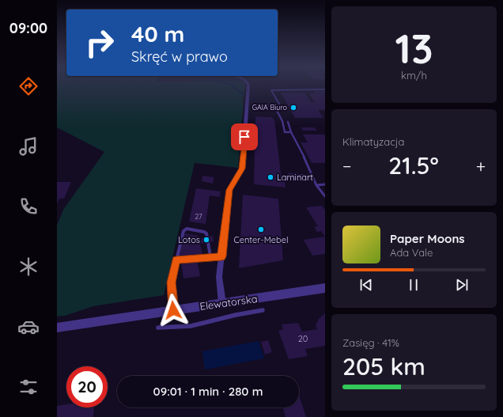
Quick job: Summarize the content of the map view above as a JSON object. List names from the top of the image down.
{
  "streets": {
    "street": ["Elewatorska"]
  },
  "places": [
    "GAIA Biuro",
    "Laminart",
    "Center-Mebel",
    "Lotos"
  ],
  "house_numbers": ["27", "20"],
  "page": {
    "tabs": "09:00",
    "tile": [
      ["13", "km/h"],
      "Klimatyzacja",
      ["Zasięg · 41%", "205 km"]
    ],
    "turn": ["40 m", "Skręć w prawo"],
    "heat": ["−", "21.5°", "+"],
    "song": ["Paper Moons", "Ada Vale"],
    "limit": "20",
    "trip": "09:01 · 1 min · 280 m"
  }
}
